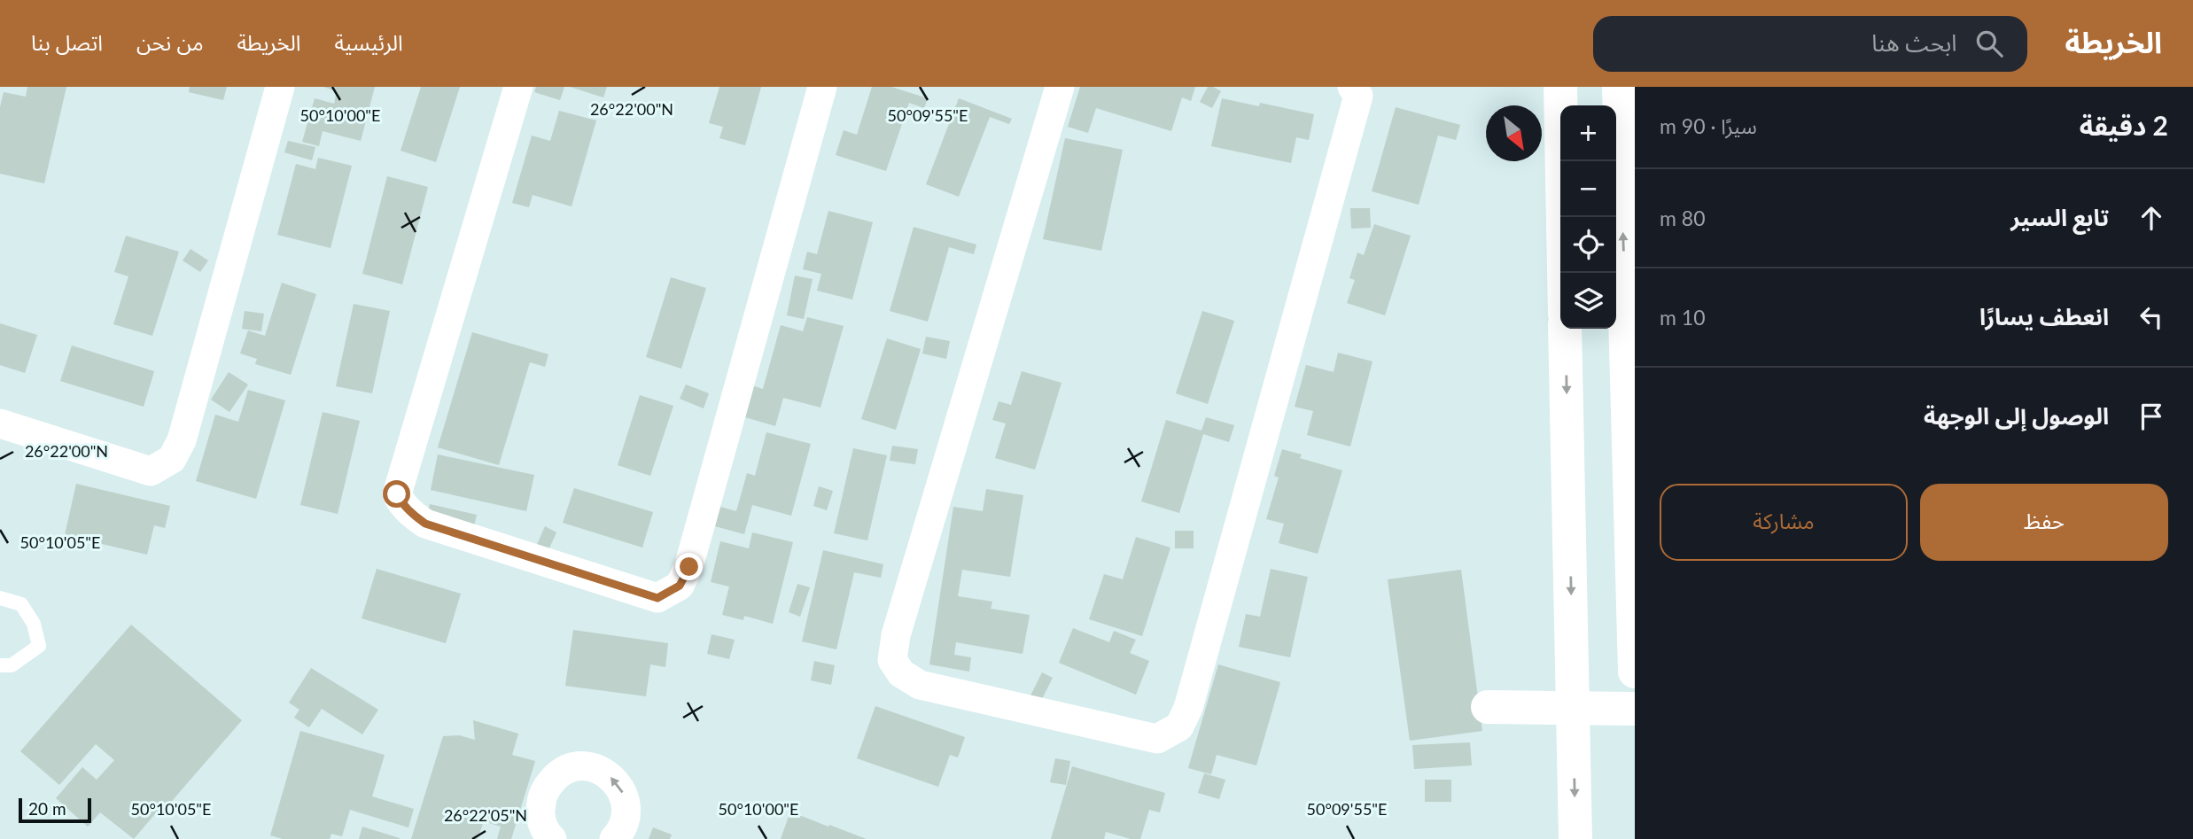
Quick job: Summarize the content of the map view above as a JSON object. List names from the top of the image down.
{
  "scale_bar": "20 m",
  "north": "bottom right",
  "page": {
    "header": "الخريطة",
    "search": "ابحث هنا",
    "nav": [
      "الرئيسية",
      "الخريطة",
      "من نحن",
      "اتصل بنا"
    ],
    "heading": ["2 دقيقة", "سيرًا · 90 m"],
    "map_buttons": ["+", "−"],
    "list": [
      ["تابع السير", "80 m"],
      ["انعطف يسارًا", "10 m"],
      "الوصول إلى الوجهة"
    ],
    "buttons": ["حفظ", "مشاركة"],
    "scale": "20 m"
  },
  "coordinates": [
    "26°22'00\"N",
    "50°10'00\"E",
    "50°09'55\"E",
    "50°10'05\"E",
    "26°22'05\"N"
  ]
}
